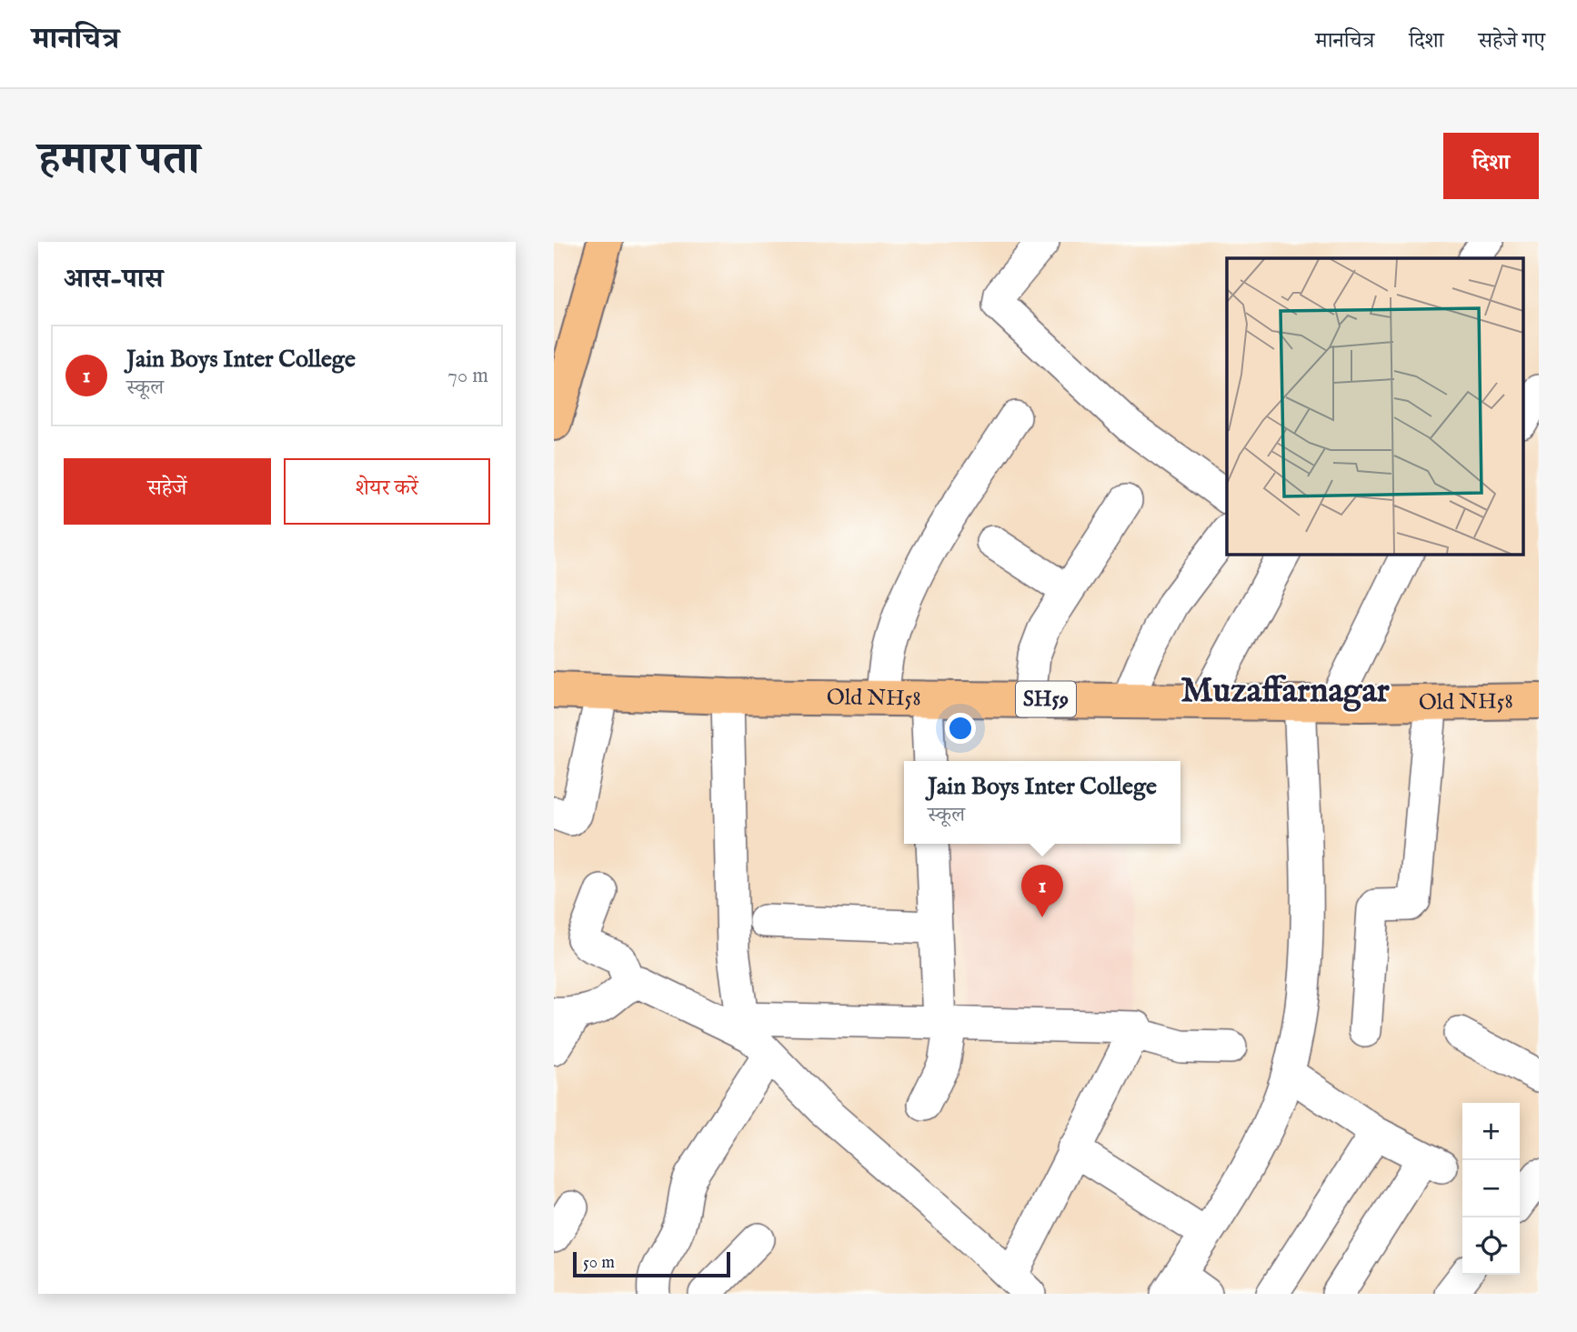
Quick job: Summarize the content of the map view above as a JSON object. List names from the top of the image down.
{
  "streets": {
    "main road": ["Old NH58", "SH59"]
  },
  "districts": ["Muzaffarnagar"],
  "scale_bar": "50 m",
  "page": {
    "header": "मानचित्र",
    "nav": ["मानचित्र", "दिशा", "सहेजे गए"],
    "title": "हमारा पता",
    "buttons": [
      "दिशा",
      ["सहेजें", "शेयर करें"]
    ],
    "heading": "आस-पास",
    "list": [
      {
        "mark": "1",
        "name": "Jain Boys Inter College",
        "note": "स्कूल",
        "value": "70 m"
      }
    ],
    "popup": ["Jain Boys Inter College", "स्कूल"],
    "pins": "1",
    "map_buttons": ["+", "−"],
    "scale": "50 m"
  }
}
